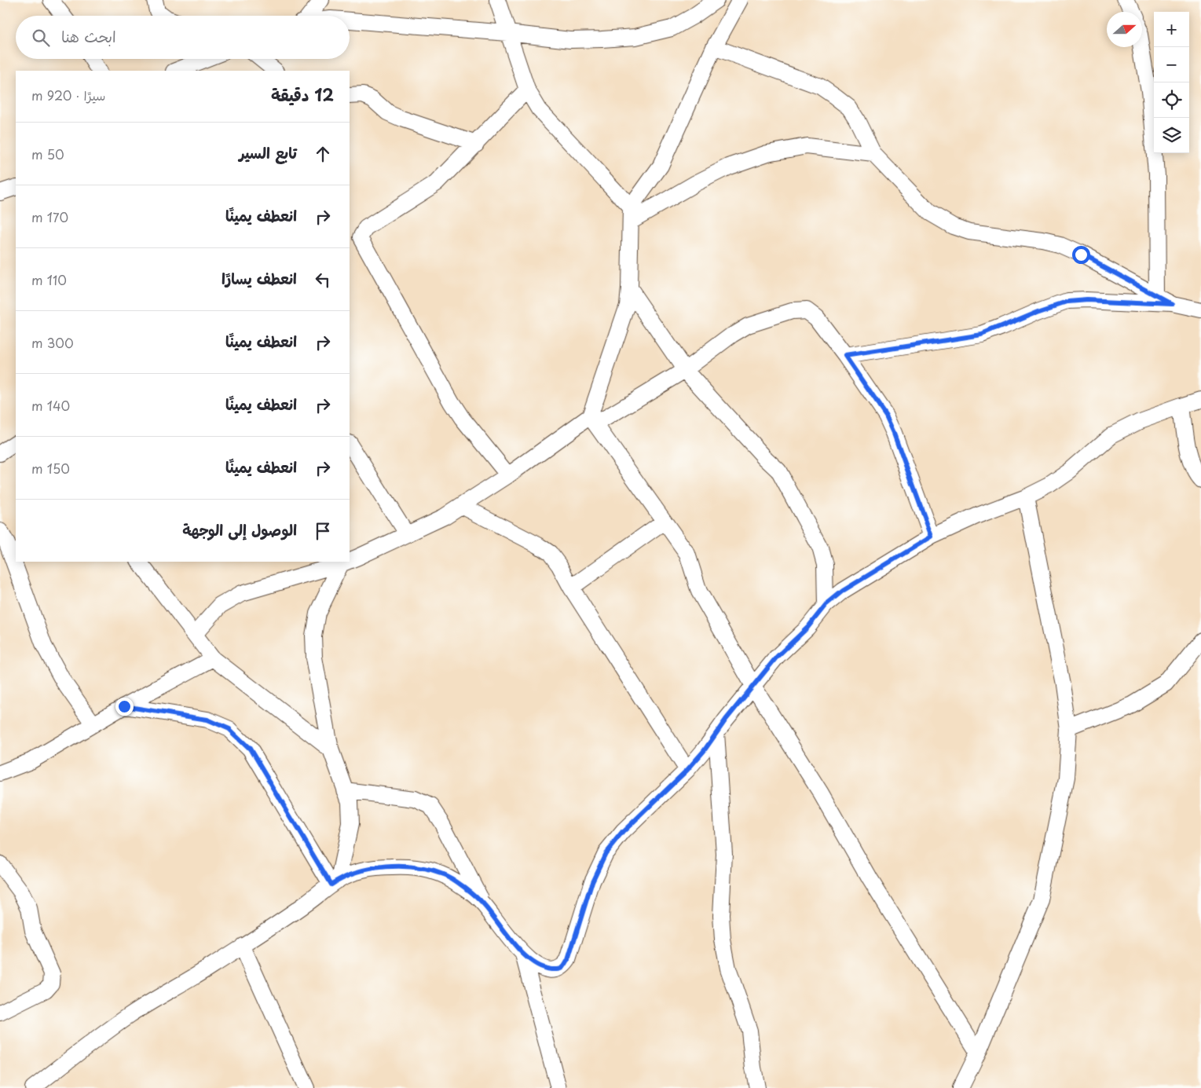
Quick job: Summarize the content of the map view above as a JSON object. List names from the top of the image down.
{
  "north": "right",
  "page": {
    "map_buttons": ["+", "−"],
    "search": "ابحث هنا",
    "heading": ["12 دقيقة", "سيرًا · 920 m"],
    "list": [
      ["تابع السير", "50 m"],
      ["انعطف يمينًا", "170 m"],
      ["انعطف يسارًا", "110 m"],
      ["انعطف يمينًا", "300 m"],
      ["انعطف يمينًا", "140 m"],
      ["انعطف يمينًا", "150 m"],
      "الوصول إلى الوجهة"
    ]
  }
}
